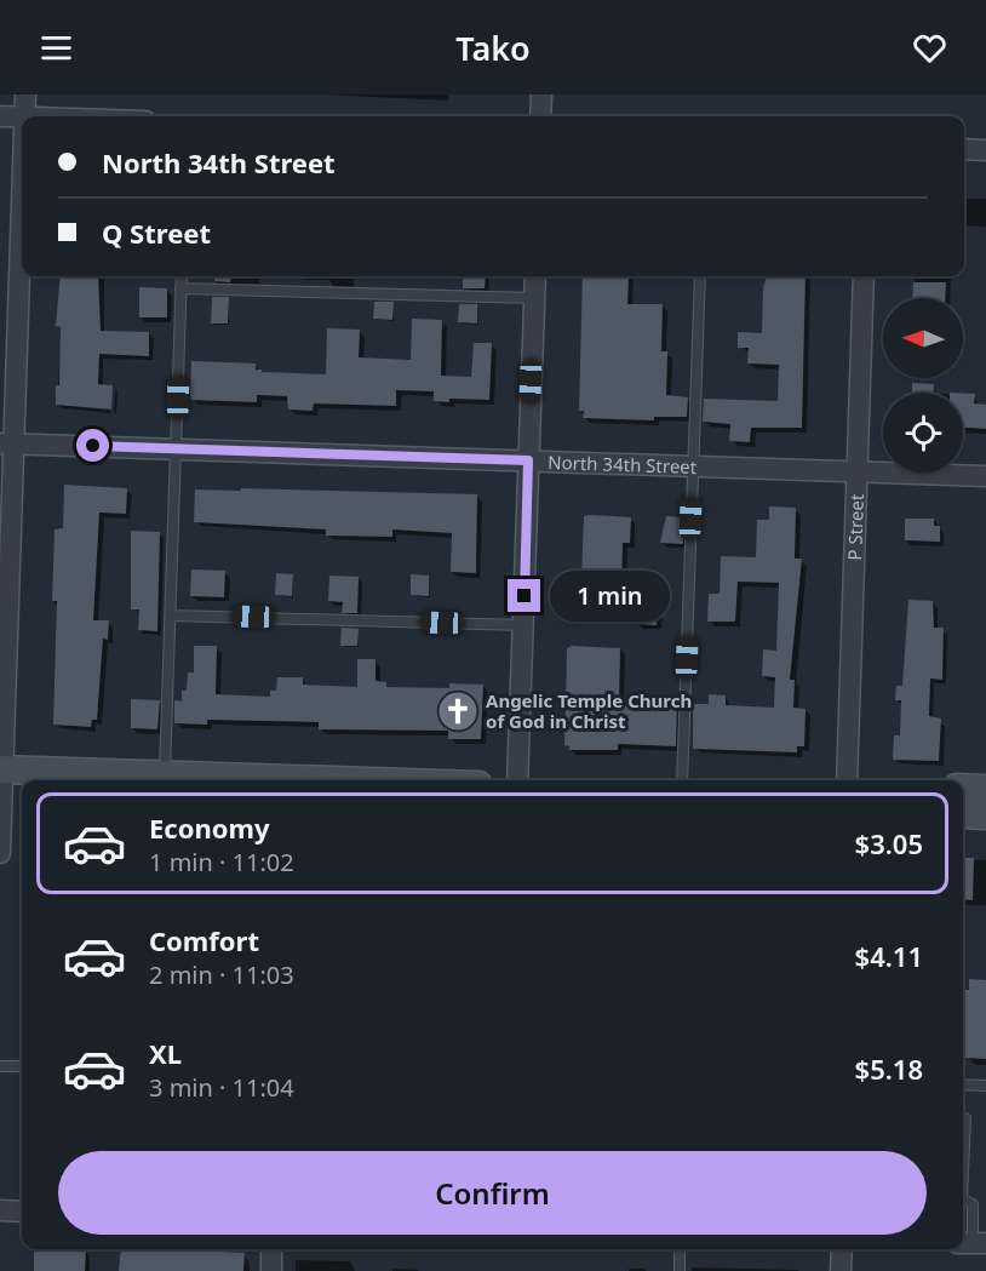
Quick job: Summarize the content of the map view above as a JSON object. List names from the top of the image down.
{
  "streets": {
    "street": ["North 34th Street", "P Street"]
  },
  "crossings": [
    ["North 34th Street", "P Street"]
  ],
  "places": {
    "church": ["Angelic Temple Church of God in Christ"]
  },
  "north": "left",
  "page": {
    "header": "Tako",
    "banner": ["North 34th Street", "Q Street"],
    "bubble": "1 min",
    "list": [
      {
        "name": "Economy",
        "note": "1 min · 11:02",
        "value": "$3.05"
      },
      {
        "name": "Comfort",
        "note": "2 min · 11:03",
        "value": "$4.11"
      },
      {
        "name": "XL",
        "note": "3 min · 11:04",
        "value": "$5.18"
      }
    ],
    "buttons": "Confirm"
  }
}
